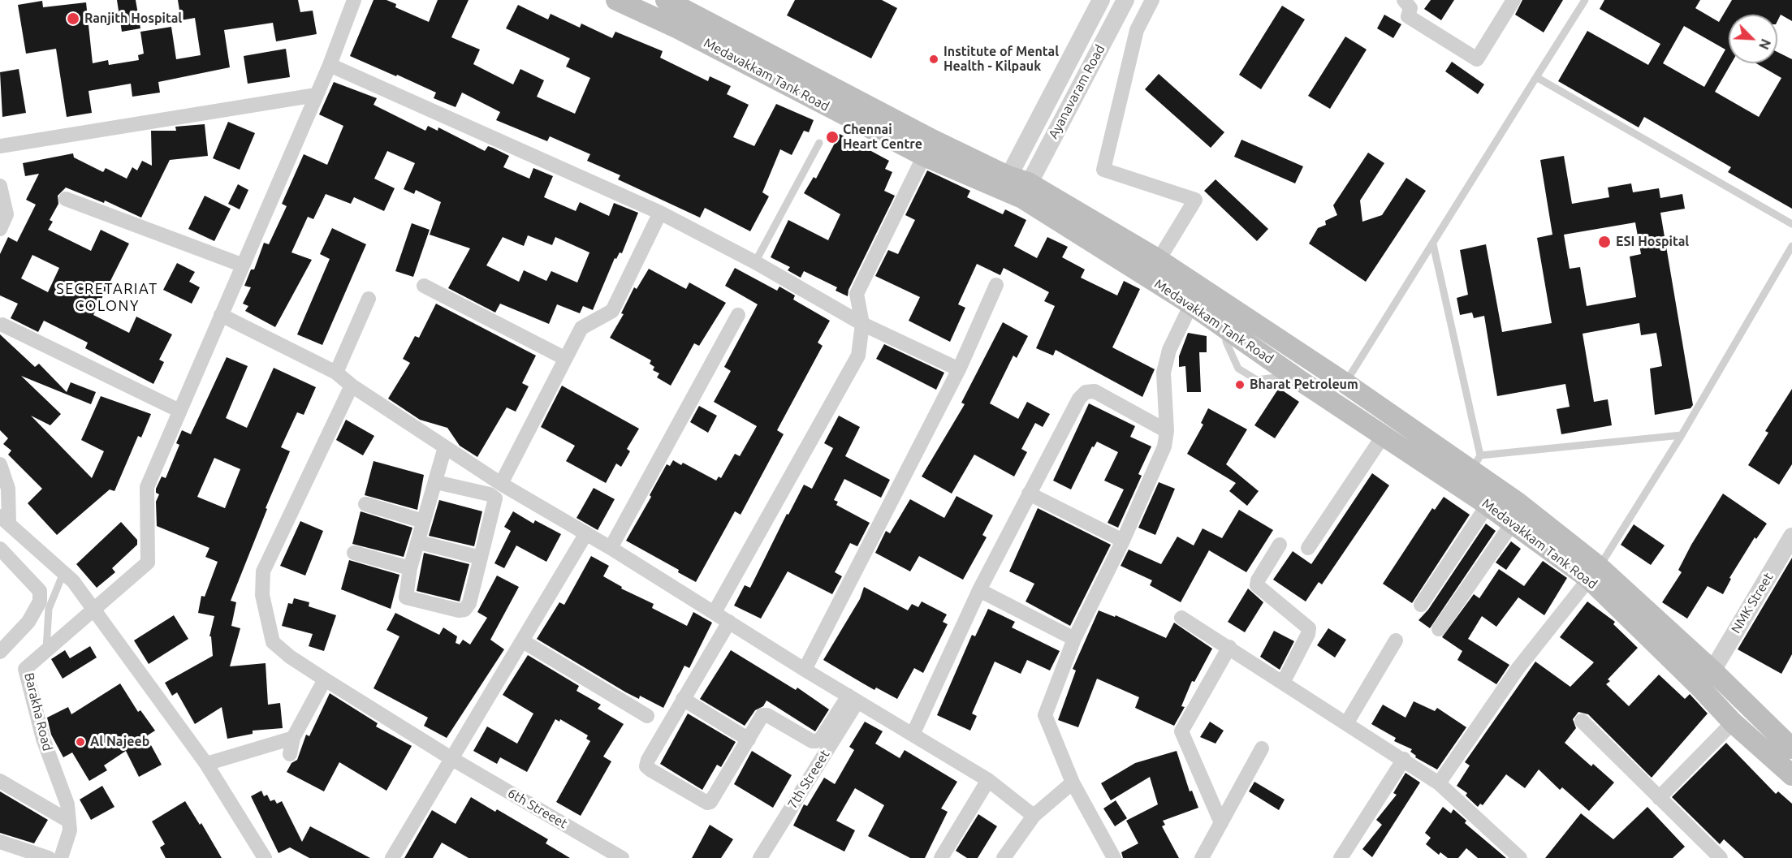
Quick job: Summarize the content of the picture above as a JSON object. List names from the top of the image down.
{
  "streets": {
    "main road": ["Medavakkam Tank Road"],
    "street": [
      "Ayanavaram Road",
      "NMK Street",
      "Barakha Road",
      "7th Streeet",
      "6th Streeet"
    ]
  },
  "crossings": [
    ["Medavakkam Tank Road", "Ayanavaram Road"],
    ["Medavakkam Tank Road", "NMK Street"]
  ],
  "districts": ["SECRETARIAT COLONY"],
  "places": [
    "Ranjith Hospital",
    "Institute of Mental Health - Kilpauk",
    "Chennai Heart Centre",
    "ESI Hospital",
    "Bharat Petroleum",
    "Al Najeeb"
  ],
  "north": "bottom right"
}
